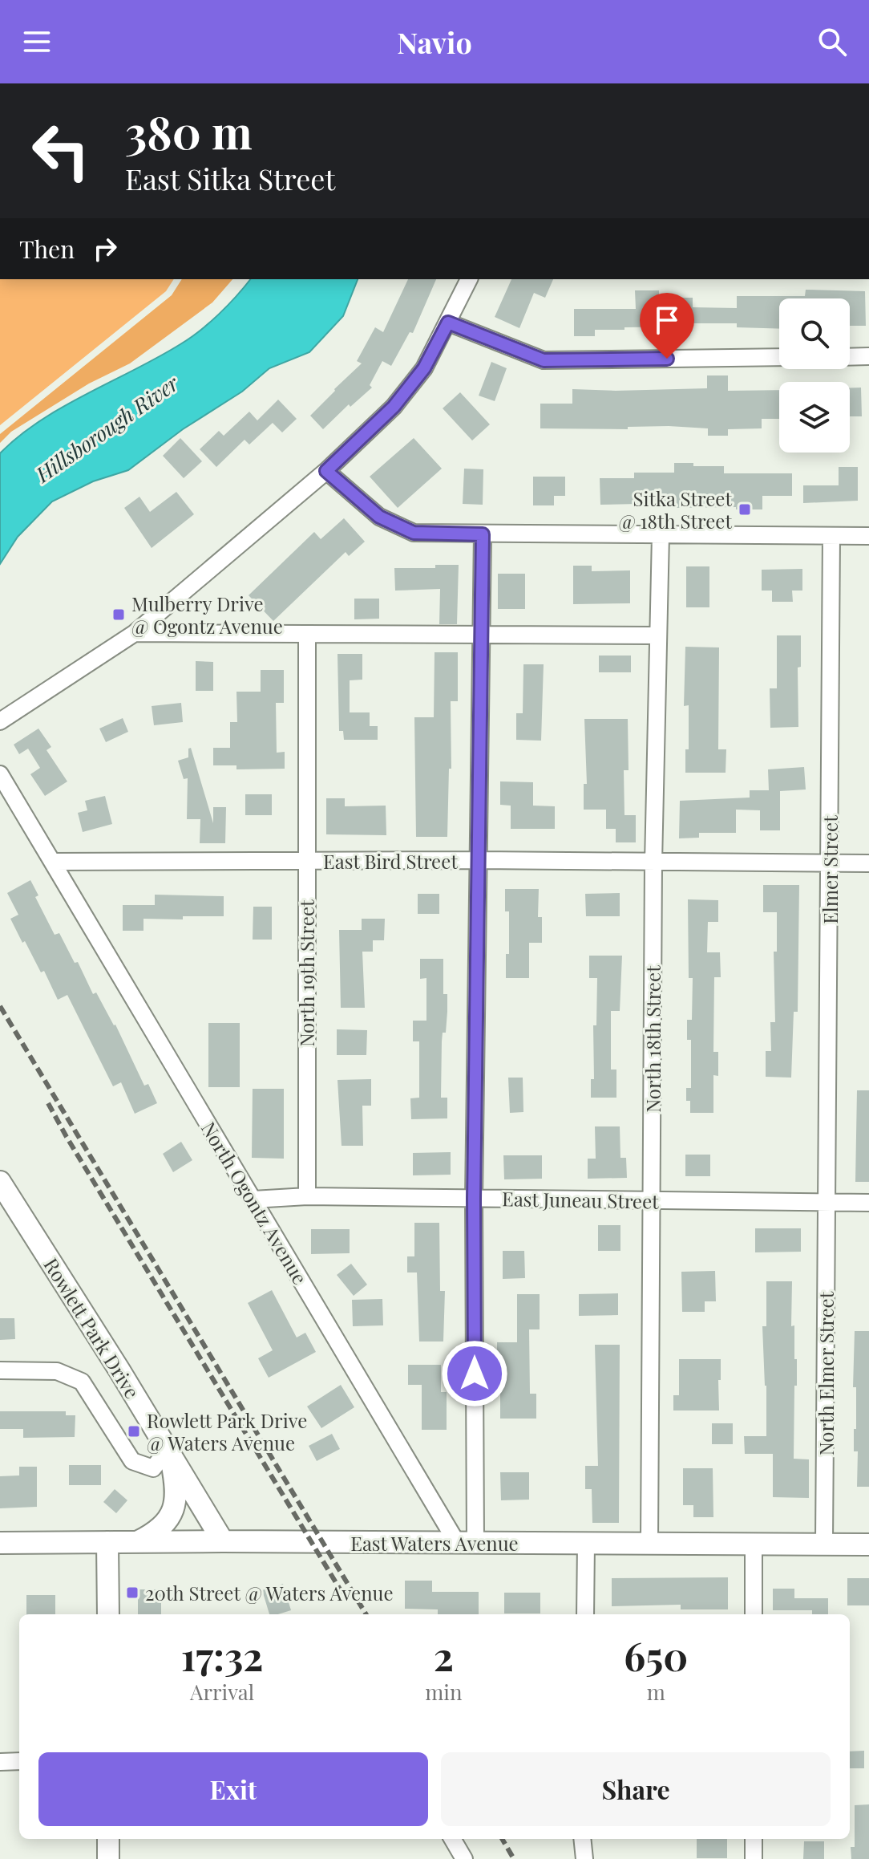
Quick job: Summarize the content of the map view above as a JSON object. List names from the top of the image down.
{
  "streets": {
    "street": [
      "East Bird Street",
      "Elmer Street",
      "North 19th Street",
      "North 18th Street",
      "East Juneau Street",
      "North Ogontz Avenue",
      "Rowlett Park Drive",
      "North Elmer Street",
      "East Waters Avenue"
    ]
  },
  "crossings": [
    ["East Bird Street", "Elmer Street"],
    ["East Bird Street", "North 19th Street"],
    ["East Bird Street", "North 18th Street"],
    ["East Bird Street", "North Ogontz Avenue"],
    ["Elmer Street", "East Juneau Street"],
    ["Elmer Street", "North Elmer Street"],
    ["North 19th Street", "East Juneau Street"],
    ["North 18th Street", "East Juneau Street"],
    ["North 18th Street", "East Waters Avenue"],
    ["East Juneau Street", "North Ogontz Avenue"],
    ["East Juneau Street", "North Elmer Street"],
    ["North Ogontz Avenue", "East Waters Avenue"],
    ["Rowlett Park Drive", "East Waters Avenue"],
    ["North Elmer Street", "East Waters Avenue"]
  ],
  "water": ["Hillsborough River"],
  "places": {
    "transit": [
      "Sitka Street @ 18th Street",
      "Mulberry Drive @ Ogontz Avenue",
      "Rowlett Park Drive @ Waters Avenue",
      "20th Street @ Waters Avenue"
    ]
  },
  "page": {
    "header": "Navio",
    "turn": ["380 m", "East Sitka Street"],
    "then": "Then",
    "eta": [
      "17:32",
      "Arrival",
      "2",
      "min",
      "650",
      "m"
    ],
    "buttons": ["Exit", "Share"]
  }
}
